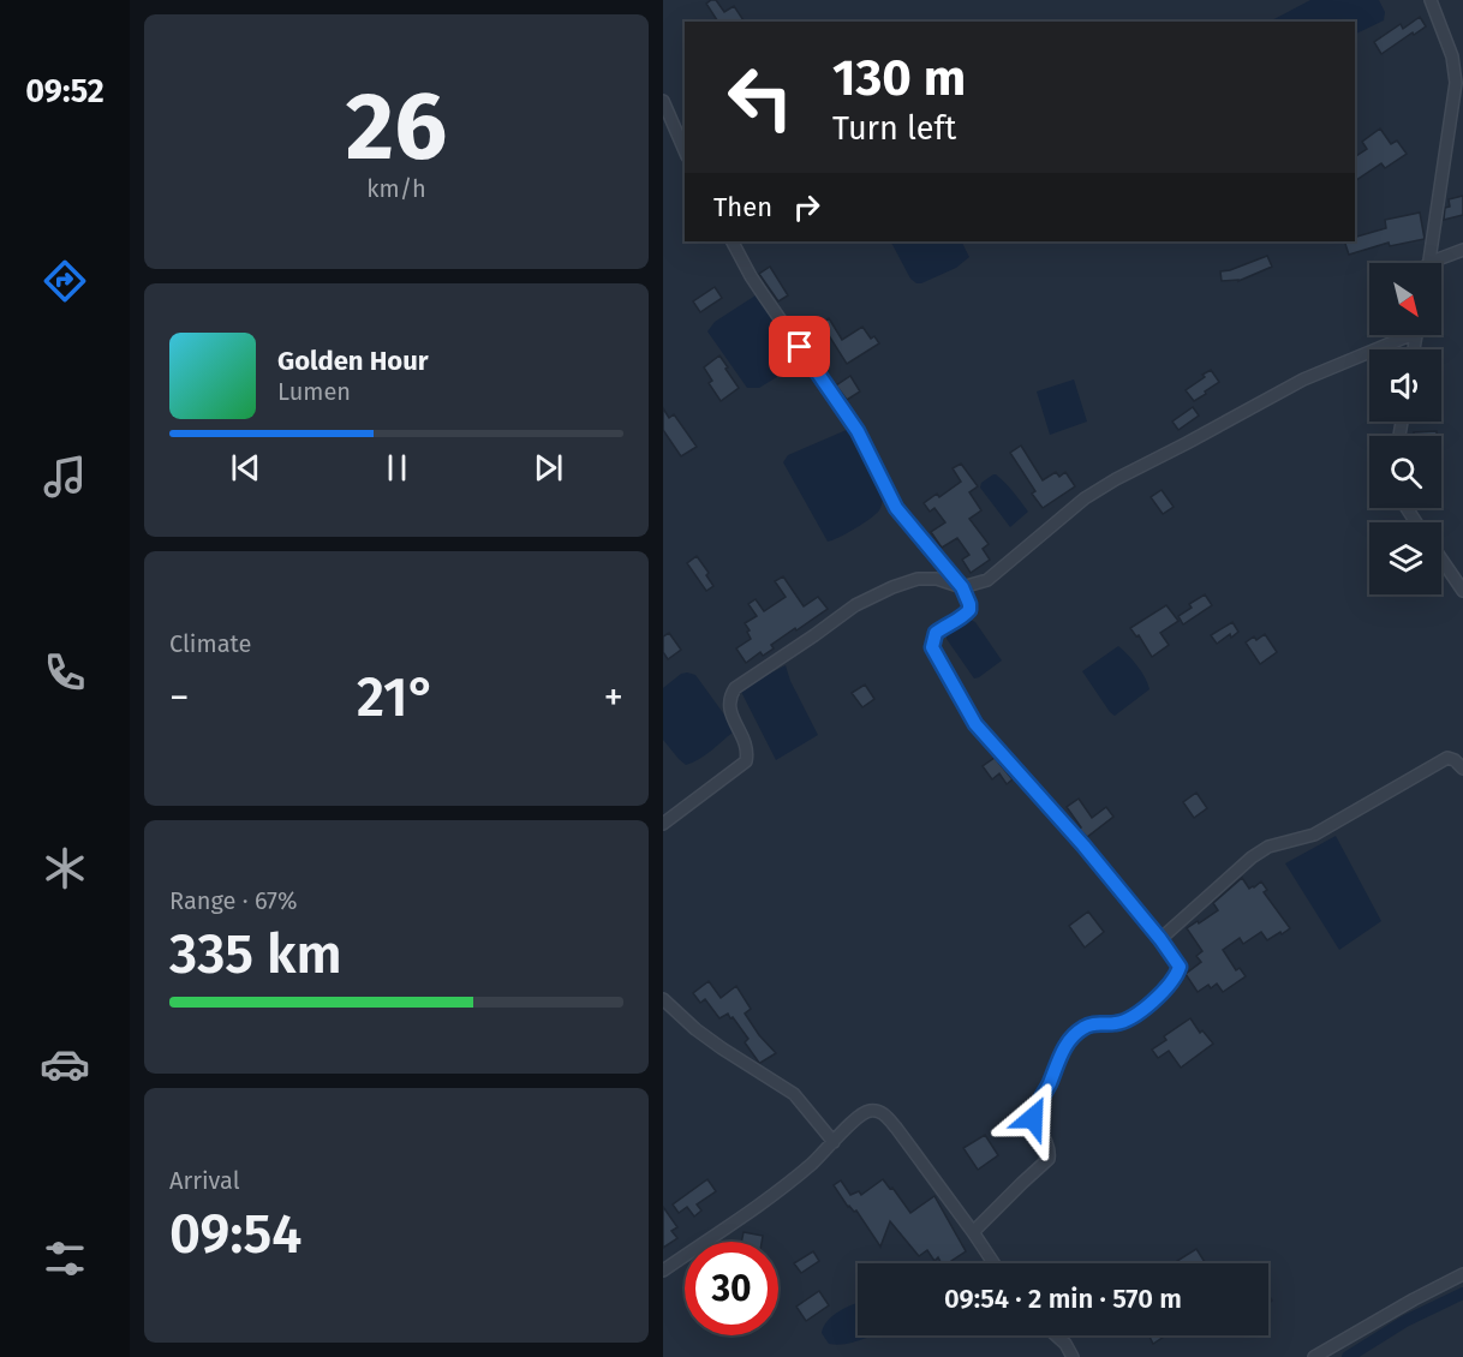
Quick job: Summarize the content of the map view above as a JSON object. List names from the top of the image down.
{
  "north": "bottom right",
  "page": {
    "tabs": "09:52",
    "tile": [
      ["26", "km/h"],
      "Climate",
      ["Range · 67%", "335 km"],
      ["Arrival", "09:54"]
    ],
    "turn": ["130 m", "Turn left"],
    "then": "Then",
    "song": ["Golden Hour", "Lumen"],
    "heat": ["−", "21°", "+"],
    "limit": "30",
    "trip": "09:54 · 2 min · 570 m"
  }
}
